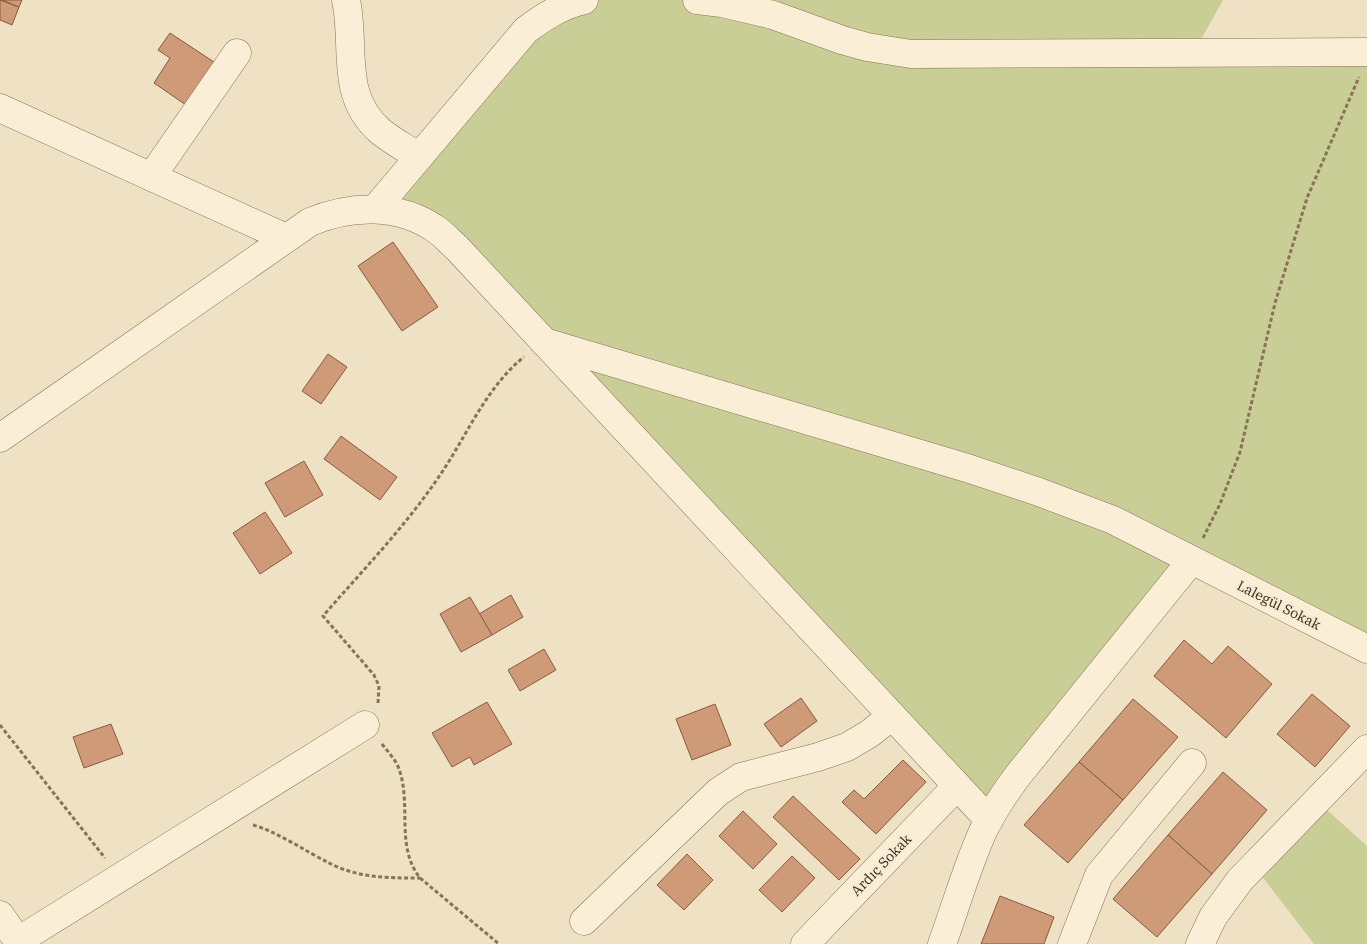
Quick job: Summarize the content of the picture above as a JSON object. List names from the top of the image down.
{
  "streets": {
    "street": ["Lalegül Sokak", "Ardıç Sokak"]
  }
}
